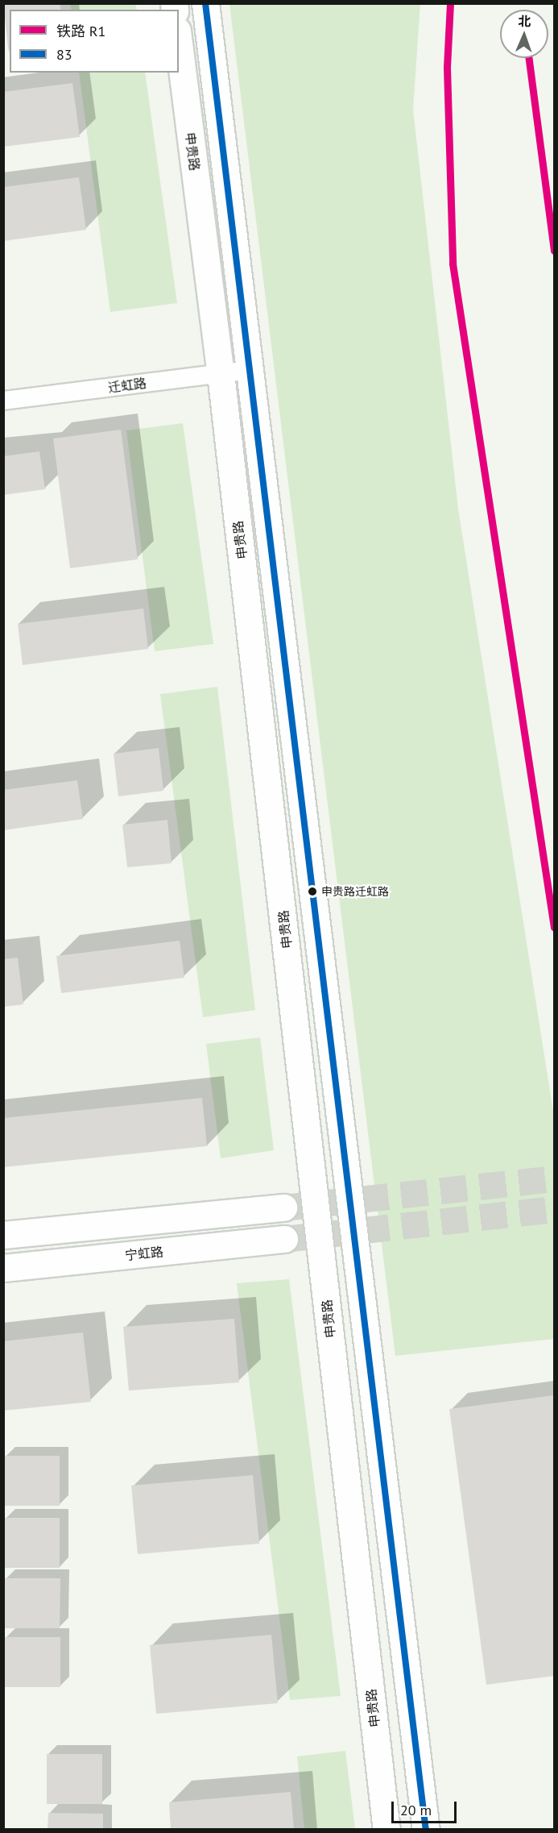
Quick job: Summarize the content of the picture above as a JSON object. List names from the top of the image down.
{
  "streets": {
    "main road": ["申贵路", "宁虹路"],
    "street": ["迁虹路"]
  },
  "crossings": [
    ["申贵路", "迁虹路"]
  ],
  "places": ["申贵路迁虹路"],
  "lines": ["rail line R1", "transit line 83"],
  "legend": ["铁路 R1", "83"],
  "scale_bar": "20 m",
  "north": "top"
}
